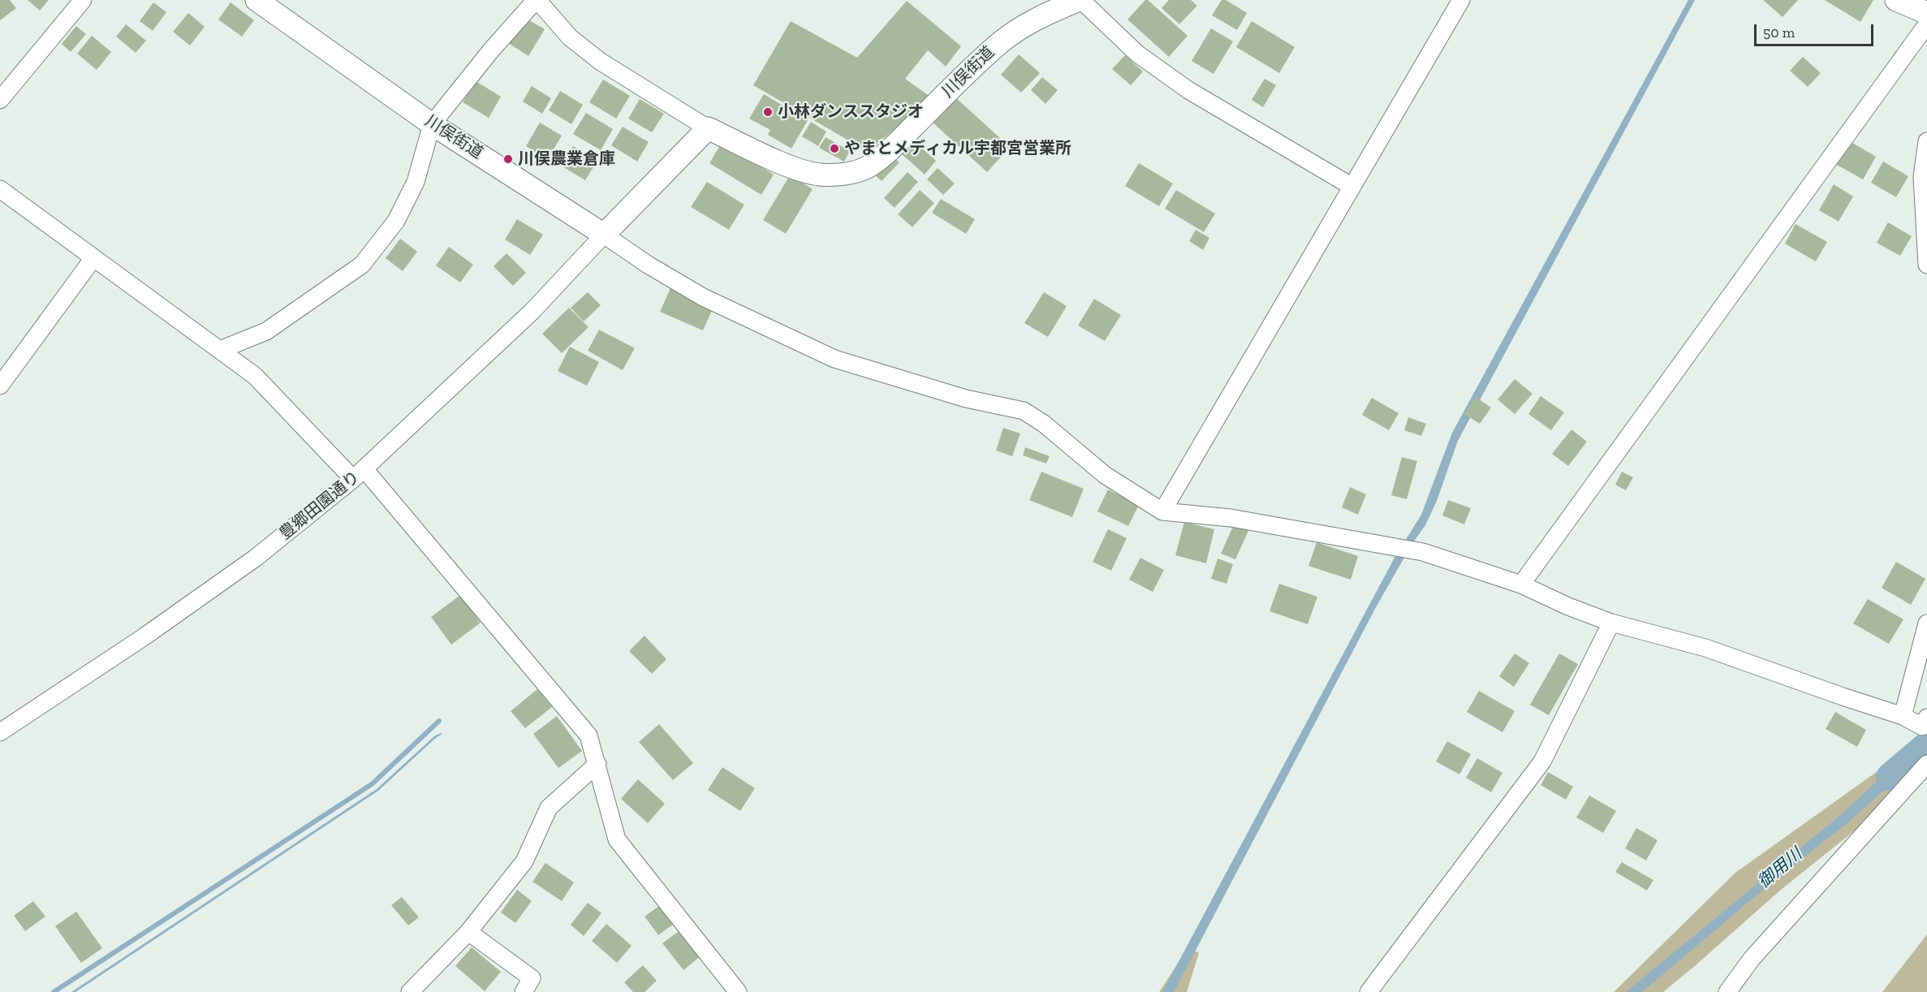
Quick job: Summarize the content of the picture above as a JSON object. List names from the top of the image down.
{
  "streets": {
    "main road": ["川俣街道"],
    "street": ["豊郷田園通り"]
  },
  "crossings": [
    ["川俣街道", "豊郷田園通り"]
  ],
  "water": ["御用川"],
  "places": ["小林ダンススタジオ", "やまとメディカル宇都宮営業所", "川俣農業倉庫"],
  "scale_bar": "50 m"
}
